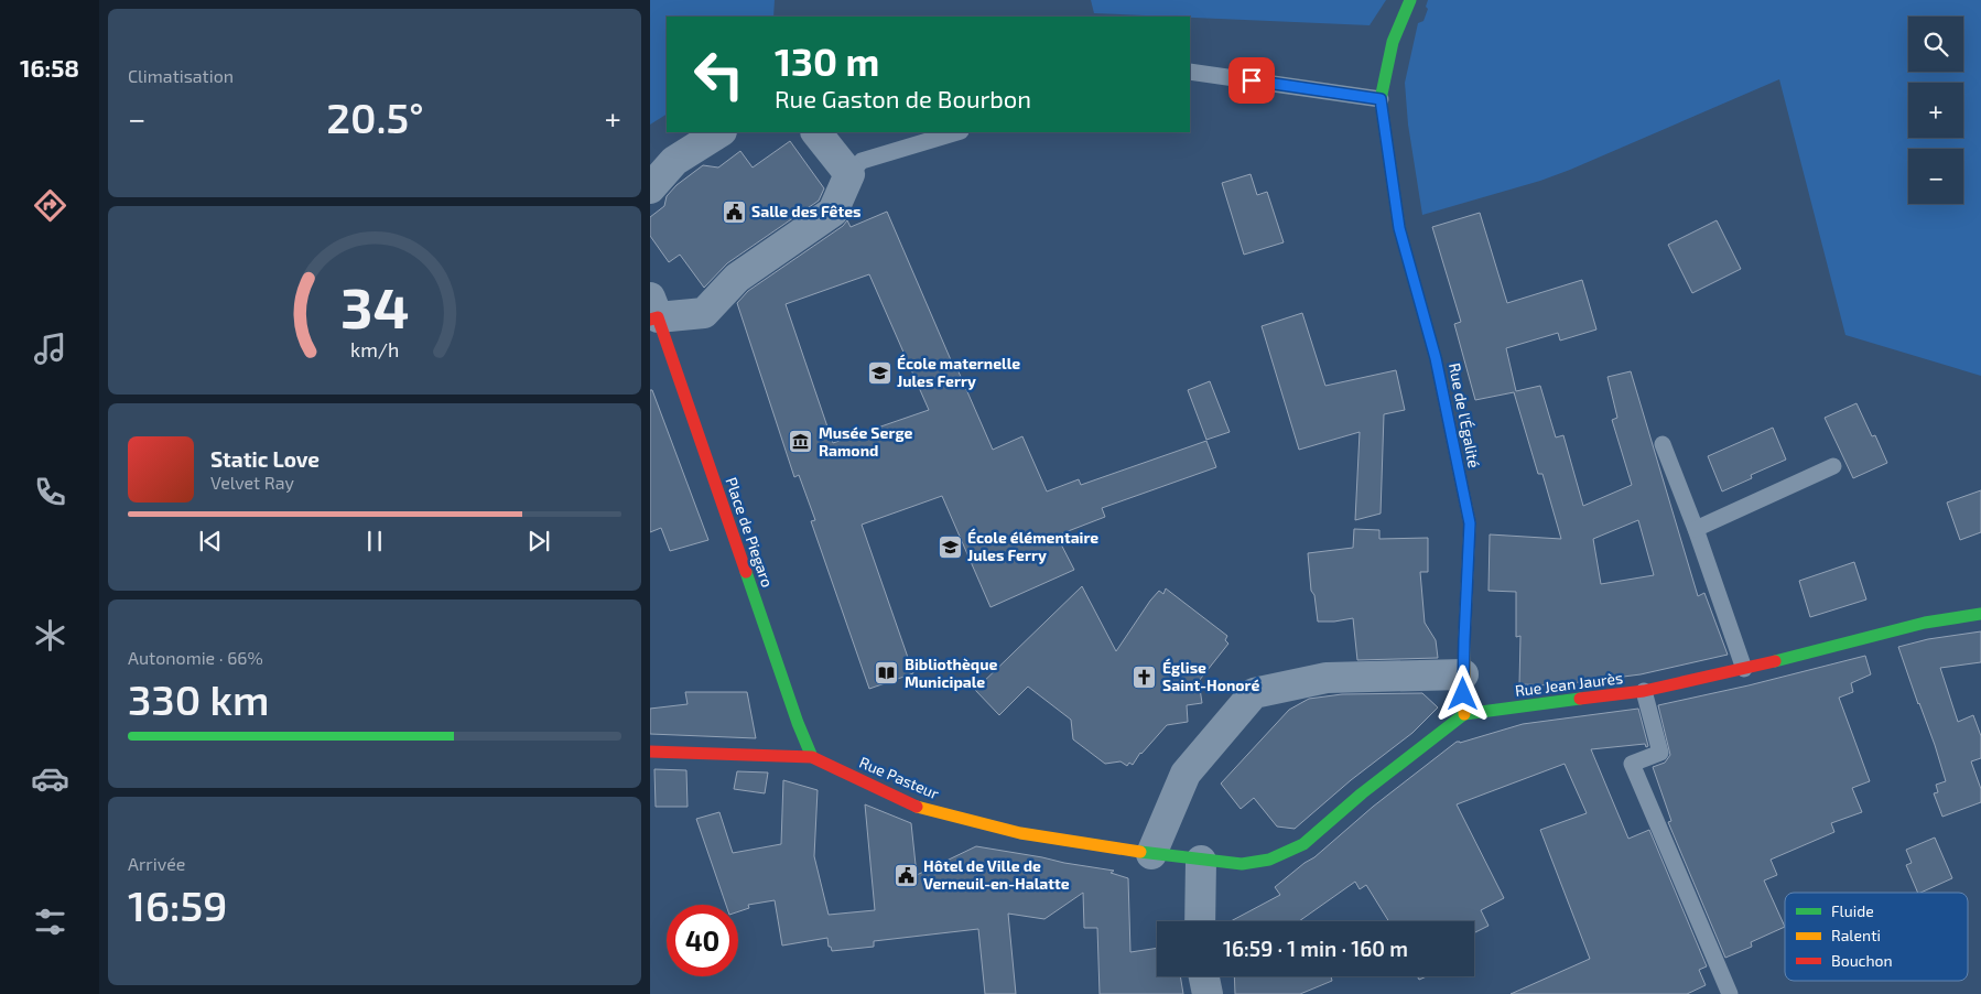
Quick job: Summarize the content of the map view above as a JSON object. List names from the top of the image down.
{
  "streets": {
    "street": [
      "Rue de l'Égalité",
      "Place de Piegaro",
      "Rue Jean Jaurès",
      "Rue Pasteur"
    ]
  },
  "crossings": [
    ["Rue de l'Égalité", "Rue Jean Jaurès"],
    ["Place de Piegaro", "Rue Pasteur"]
  ],
  "places": {
    "public building": ["Salle des Fêtes", "Hôtel de Ville de Verneuil-en-Halatte"],
    "school or university": ["École maternelle Jules Ferry", "École élémentaire Jules Ferry"],
    "museum": ["Musée Serge Ramond"],
    "library": ["Bibliothèque Municipale"],
    "church": ["Église Saint-Honoré"]
  },
  "legend": ["Fluide", "Ralenti", "Bouchon"],
  "page": {
    "tabs": "16:58",
    "tile": [
      "Climatisation",
      ["Autonomie · 66%", "330 km"],
      ["Arrivée", "16:59"]
    ],
    "map_buttons": ["+", "−"],
    "turn": ["130 m", "Rue Gaston de Bourbon"],
    "heat": ["−", "20.5°", "+"],
    "song": ["Static Love", "Velvet Ray"],
    "limit": "40",
    "trip": "16:59 · 1 min · 160 m",
    "gauge": ["34", "km/h"]
  }
}
